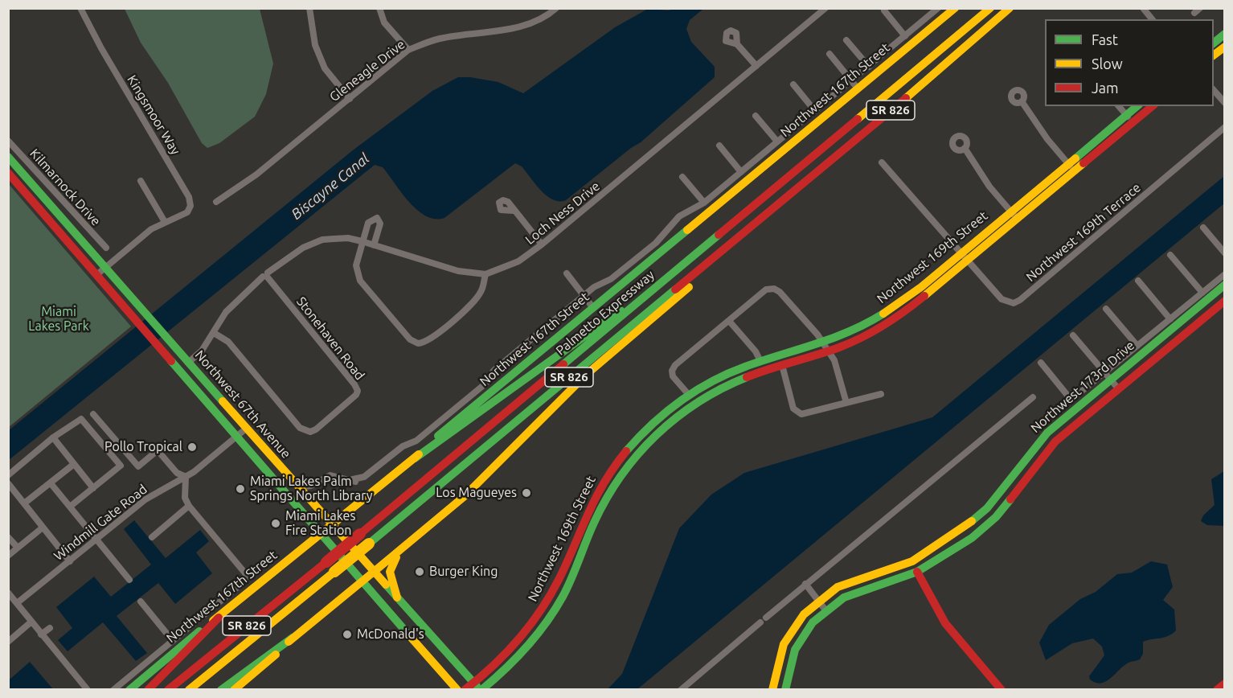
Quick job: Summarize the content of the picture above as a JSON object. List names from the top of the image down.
{
  "streets": {
    "main road": [
      "Northwest 167th Street",
      "SR 826",
      "Northwest 169th Street",
      "Palmetto Expressway",
      "Northwest 173rd Drive",
      "Northwest 67th Avenue"
    ],
    "street": [
      "Gleneagle Drive",
      "Kingsmoor Way",
      "Kilmarnock Drive",
      "Loch Ness Drive",
      "Northwest 169th Terrace",
      "Stonehaven Road",
      "Windmill Gate Road"
    ]
  },
  "crossings": [
    ["Northwest 167th Street", "Northwest 67th Avenue"],
    ["Kingsmoor Way", "Northwest 67th Avenue"],
    ["Loch Ness Drive", "Stonehaven Road"],
    ["Loch Ness Drive", "Northwest 67th Avenue"],
    ["Northwest 169th Terrace", "Northwest 169th Street"],
    ["Northwest 169th Street", "Northwest 67th Avenue"],
    ["Northwest 67th Avenue", "Windmill Gate Road"]
  ],
  "water": ["Biscayne Canal"],
  "parks": ["Miami Lakes Park"],
  "places": [
    "Pollo Tropical",
    "Miami Lakes Palm Springs North Library",
    "Los Magueyes",
    "Miami Lakes Fire Station",
    "Burger King",
    "McDonald's"
  ],
  "legend": ["Fast", "Slow", "Jam"]
}
